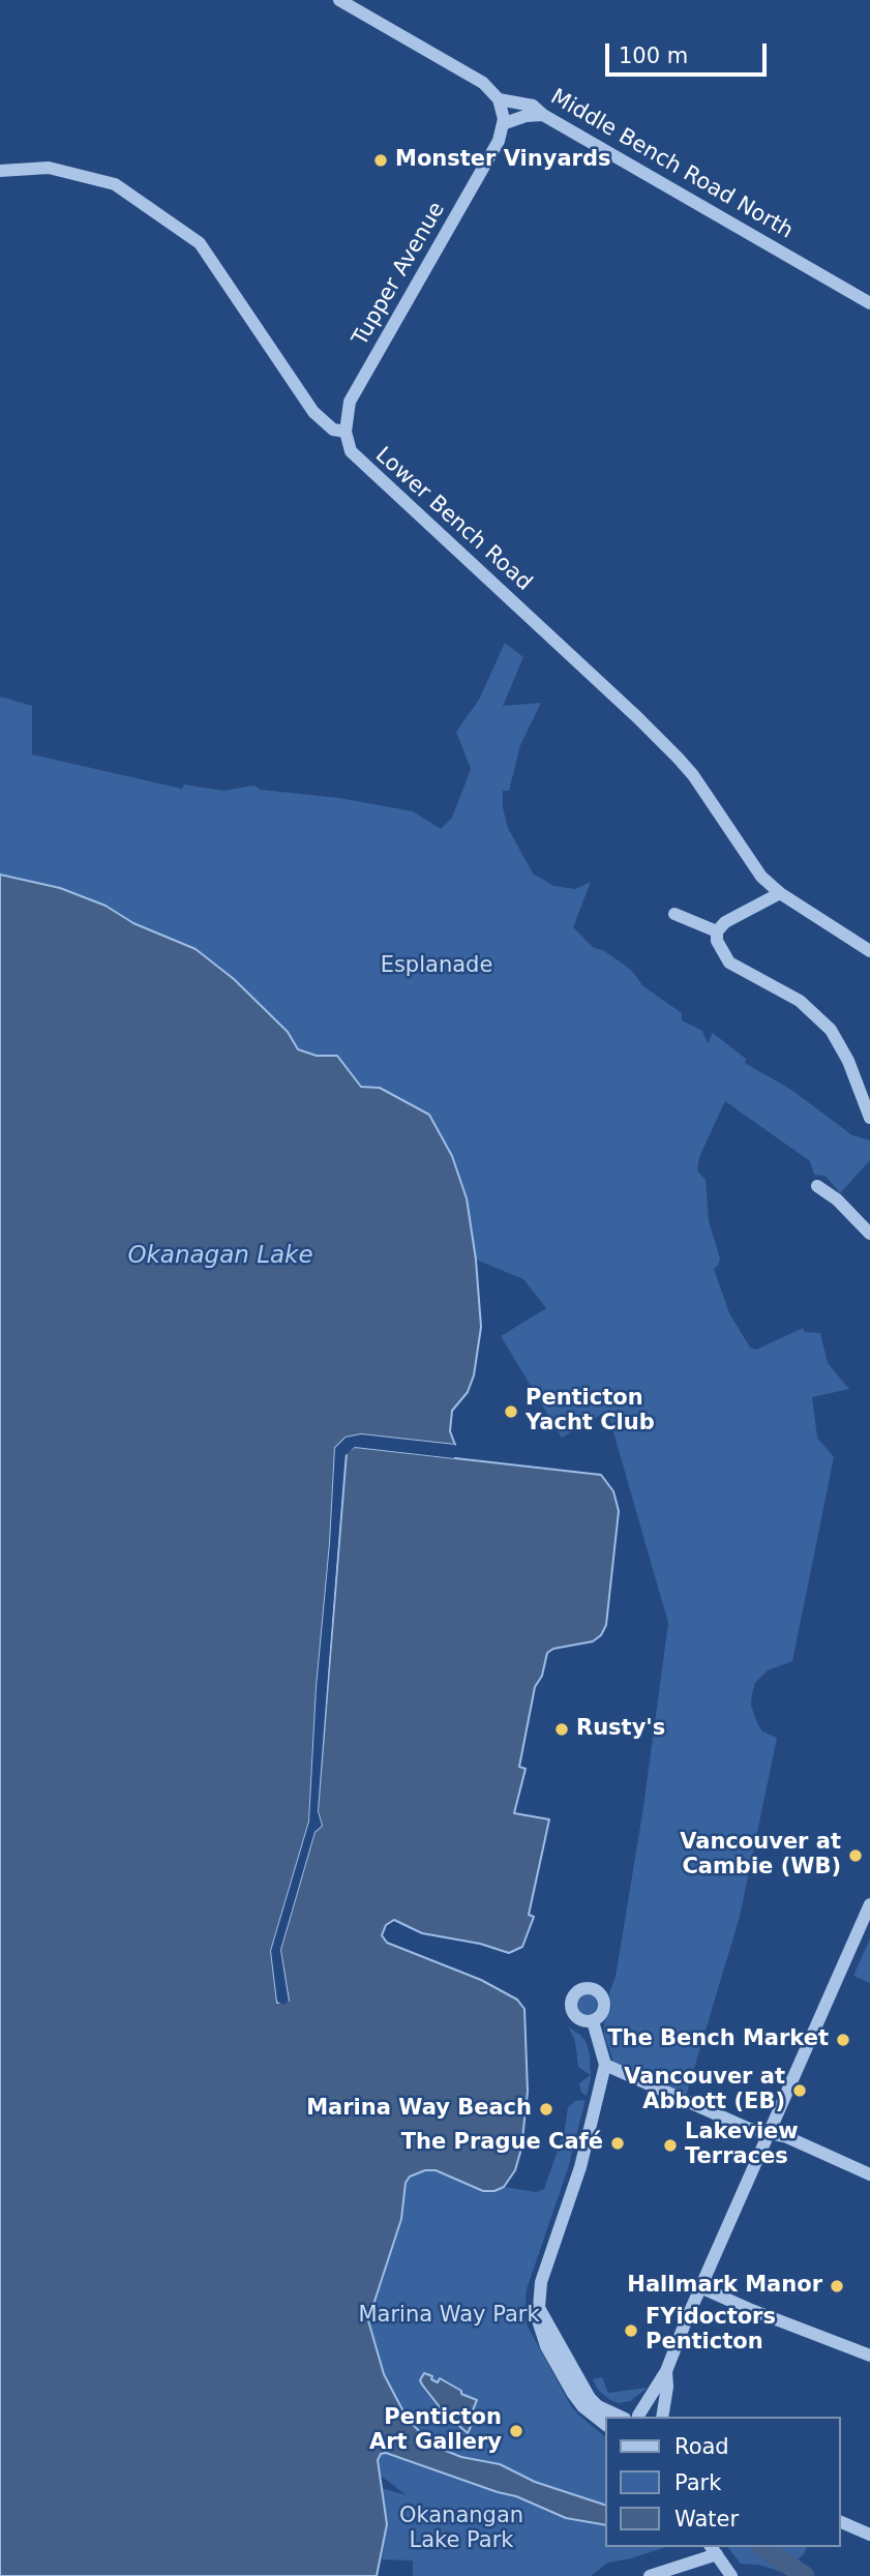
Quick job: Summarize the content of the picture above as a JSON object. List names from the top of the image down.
{
  "streets": {
    "street": ["Middle Bench Road North", "Tupper Avenue", "Lower Bench Road"]
  },
  "crossings": [
    ["Tupper Avenue", "Lower Bench Road"]
  ],
  "water": ["Okanagan Lake"],
  "parks": ["Esplanade", "Marina Way Park", "Okanangan Lake Park"],
  "places": [
    "Monster Vinyards",
    "Penticton Yacht Club",
    "Rusty's",
    "Vancouver at Cambie (WB)",
    "The Bench Market",
    "Vancouver at Abbott (EB)",
    "Marina Way Beach",
    "The Prague Café",
    "Lakeview Terraces",
    "Hallmark Manor",
    "FYidoctors Penticton",
    "Penticton Art Gallery"
  ],
  "legend": ["Road", "Park", "Water"],
  "scale_bar": "100 m"
}
